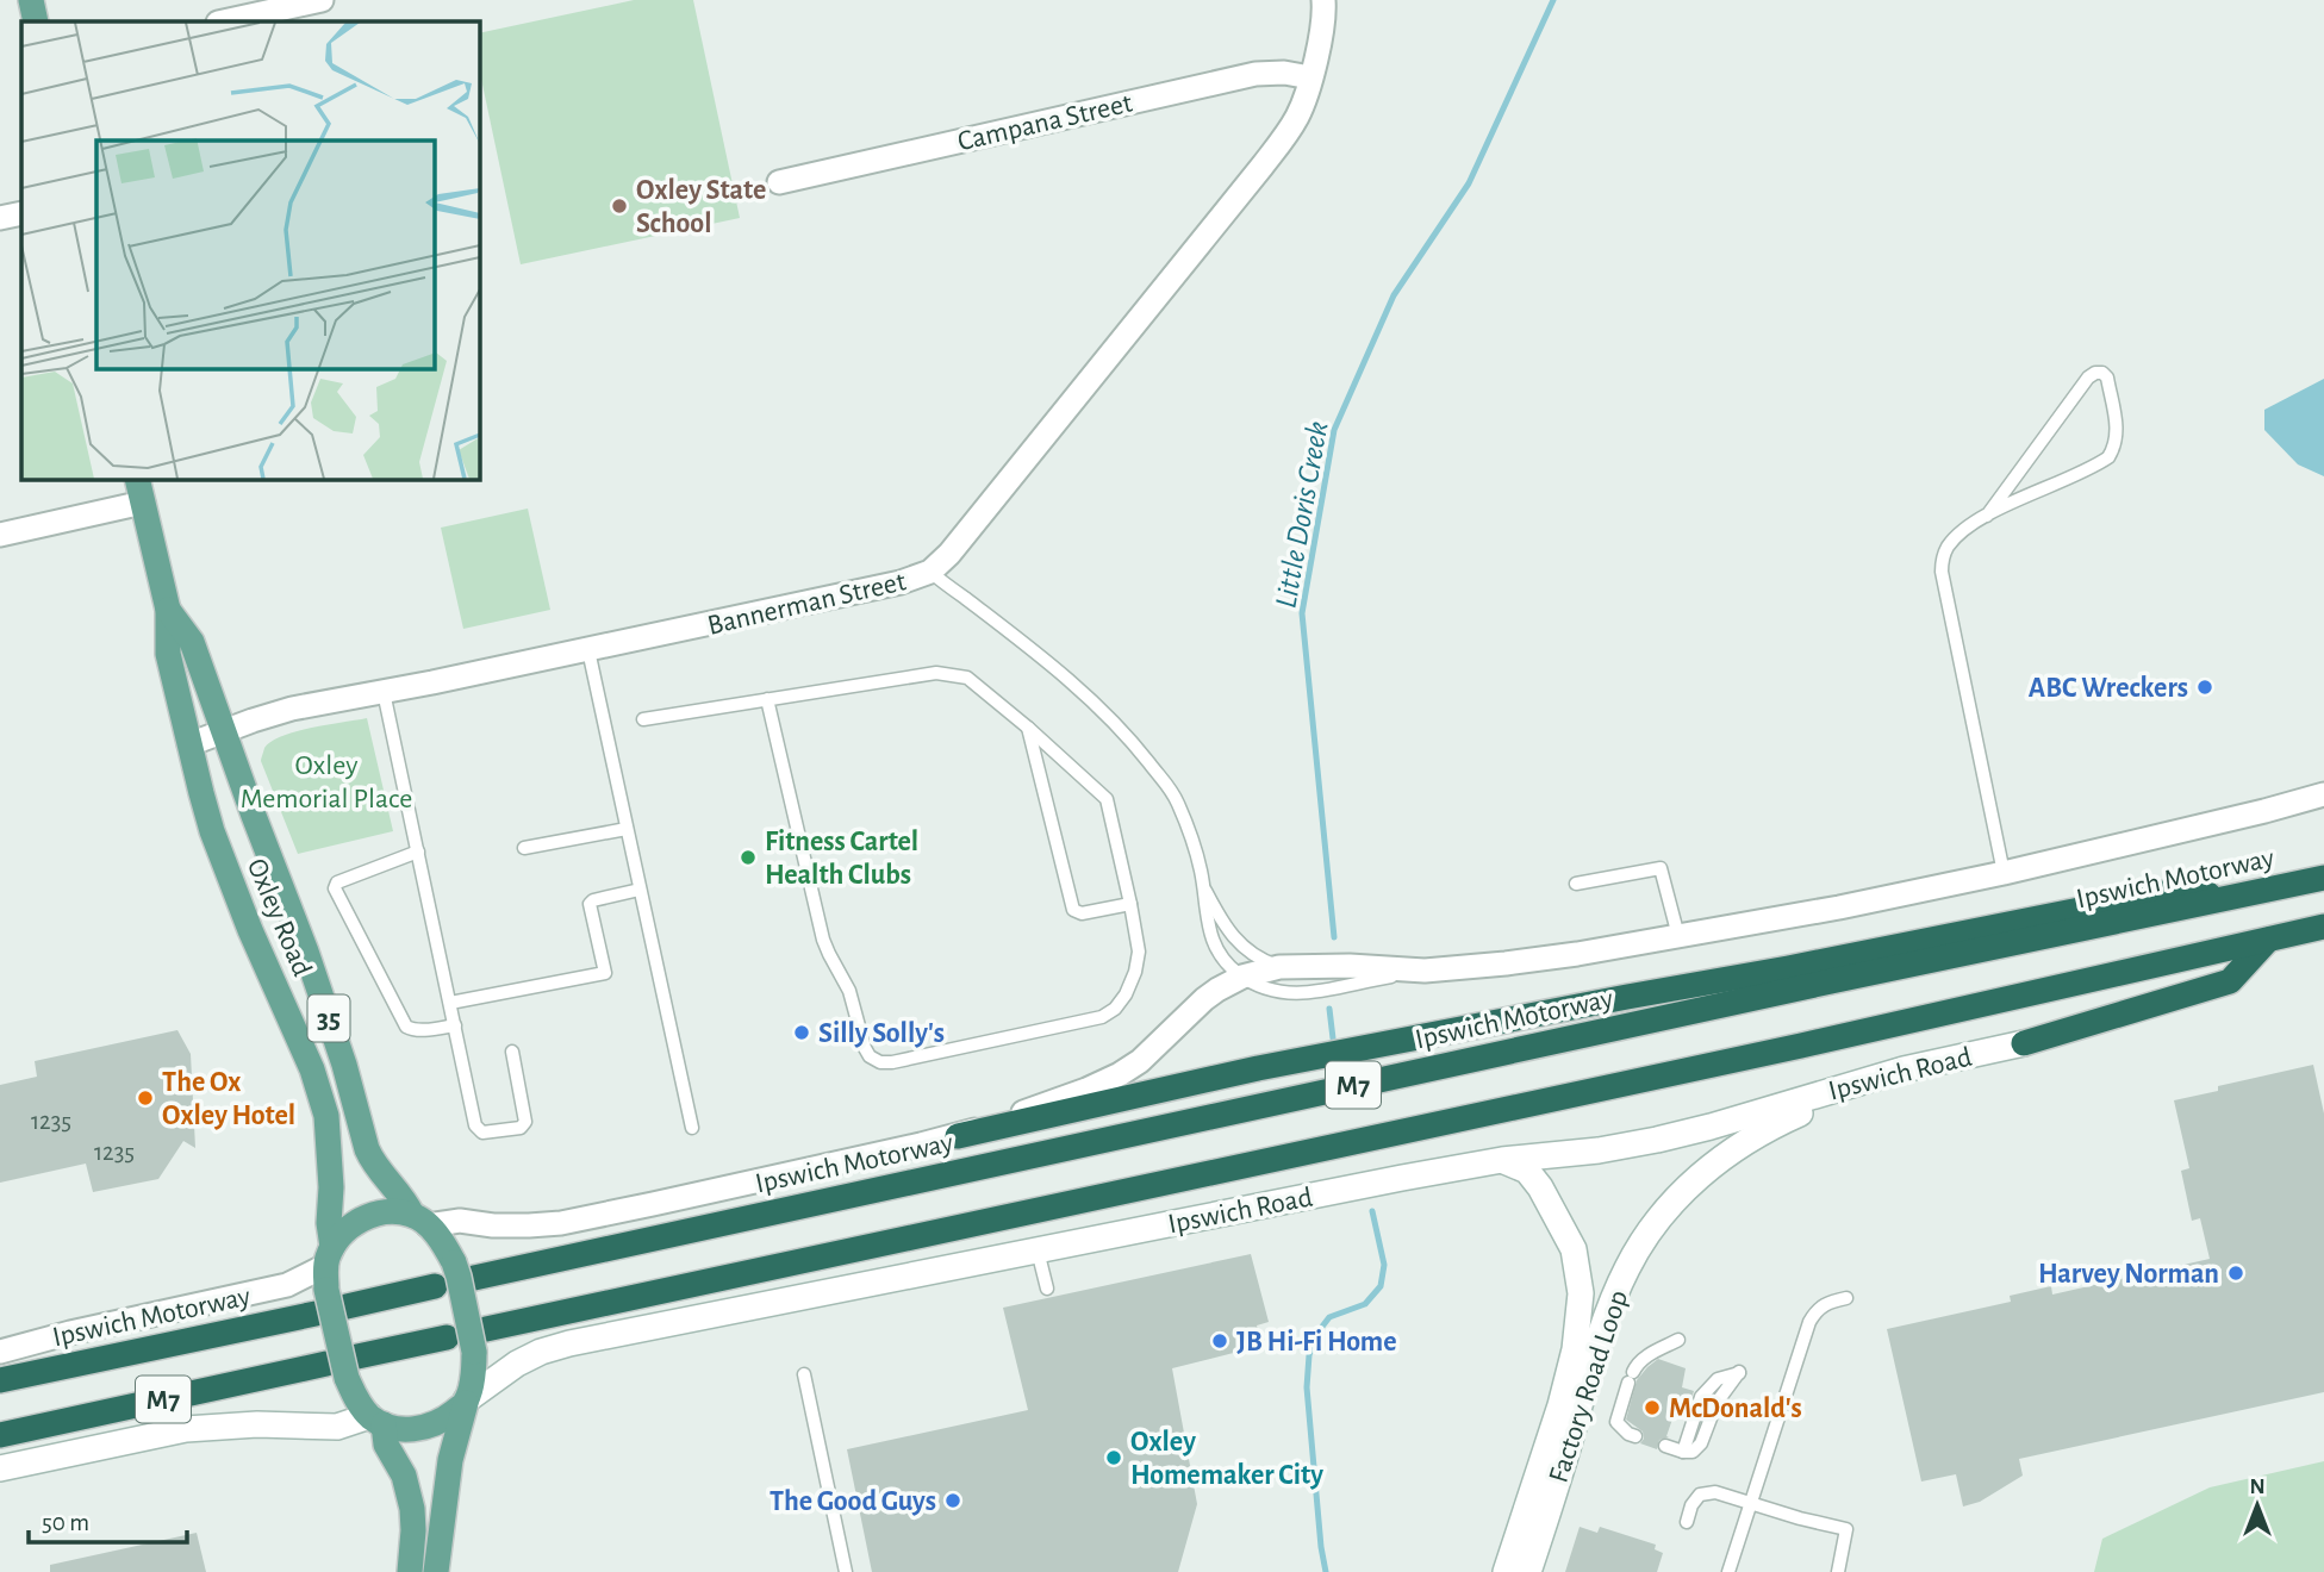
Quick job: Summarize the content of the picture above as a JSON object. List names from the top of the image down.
{
  "streets": {
    "highway": ["Ipswich Motorway", "M7"],
    "main road": [
      "Oxley Road",
      "35",
      "Ipswich Road",
      "Factory Road Loop"
    ],
    "street": ["Campana Street", "Bannerman Street"]
  },
  "crossings": [
    ["Campana Street", "Bannerman Street"],
    ["Bannerman Street", "Oxley Road"],
    ["Oxley Road", "35"],
    ["Oxley Road", "Ipswich Road"],
    ["Oxley Road", "M7"],
    ["35", "Ipswich Road"],
    ["35", "M7"],
    ["Ipswich Road", "M7"],
    ["Ipswich Road", "Factory Road Loop"]
  ],
  "water": ["Little Doris Creek"],
  "parks": ["Oxley Memorial Place"],
  "places": [
    "Oxley State School",
    "ABC Wreckers",
    "Fitness Cartel Health Clubs",
    "Silly Solly's",
    "The Ox Oxley Hotel",
    "Harvey Norman",
    "JB Hi-Fi Home",
    "McDonald's",
    "Oxley Homemaker City",
    "The Good Guys"
  ],
  "house_numbers": ["1235", "1235"],
  "scale_bar": "50 m",
  "north": "top"
}
